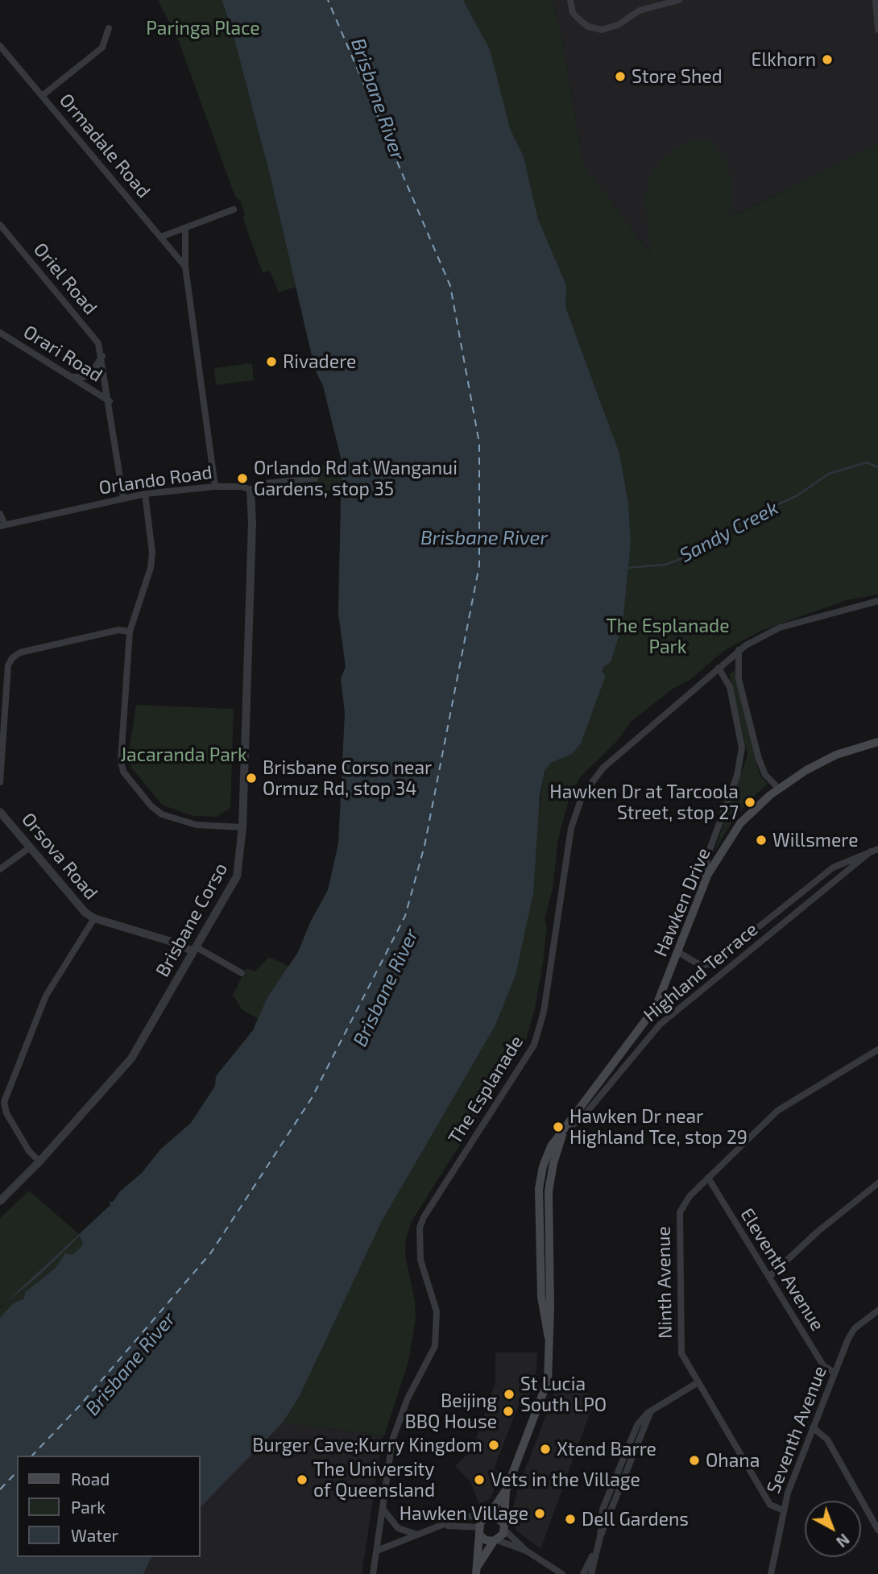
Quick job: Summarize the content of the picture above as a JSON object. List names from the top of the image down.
{
  "streets": {
    "main road": ["Hawken Drive"],
    "street": [
      "Ormadale Road",
      "Oriel Road",
      "Orari Road",
      "Orlando Road",
      "Orsova Road",
      "Brisbane Corso",
      "Highland Terrace",
      "The Esplanade",
      "Eleventh Avenue",
      "Ninth Avenue",
      "Seventh Avenue"
    ]
  },
  "crossings": [
    ["Oriel Road", "Orari Road"],
    ["Oriel Road", "Orlando Road"],
    ["Orlando Road", "Brisbane Corso"],
    ["Orsova Road", "Brisbane Corso"],
    ["Hawken Drive", "Highland Terrace"],
    ["Eleventh Avenue", "Ninth Avenue"],
    ["Eleventh Avenue", "Seventh Avenue"],
    ["Ninth Avenue", "Seventh Avenue"]
  ],
  "water": ["Brisbane River", "Sandy Creek"],
  "parks": ["Paringa Place", "The Esplanade Park", "Jacaranda Park"],
  "places": [
    "Elkhorn",
    "Store Shed",
    "Rivadere",
    "Orlando Rd at Wanganui Gardens, stop 35",
    "Brisbane Corso near Ormuz Rd, stop 34",
    "Hawken Dr at Tarcoola Street, stop 27",
    "Willsmere",
    "Hawken Dr near Highland Tce, stop 29",
    "St Lucia South LPO",
    "Beijing BBQ House",
    "Burger Cave;Kurry Kingdom",
    "Xtend Barre",
    "Ohana",
    "The University of Queensland",
    "Vets in the Village",
    "Hawken Village",
    "Dell Gardens"
  ],
  "legend": ["Road", "Park", "Water"],
  "north": "bottom right"
}
